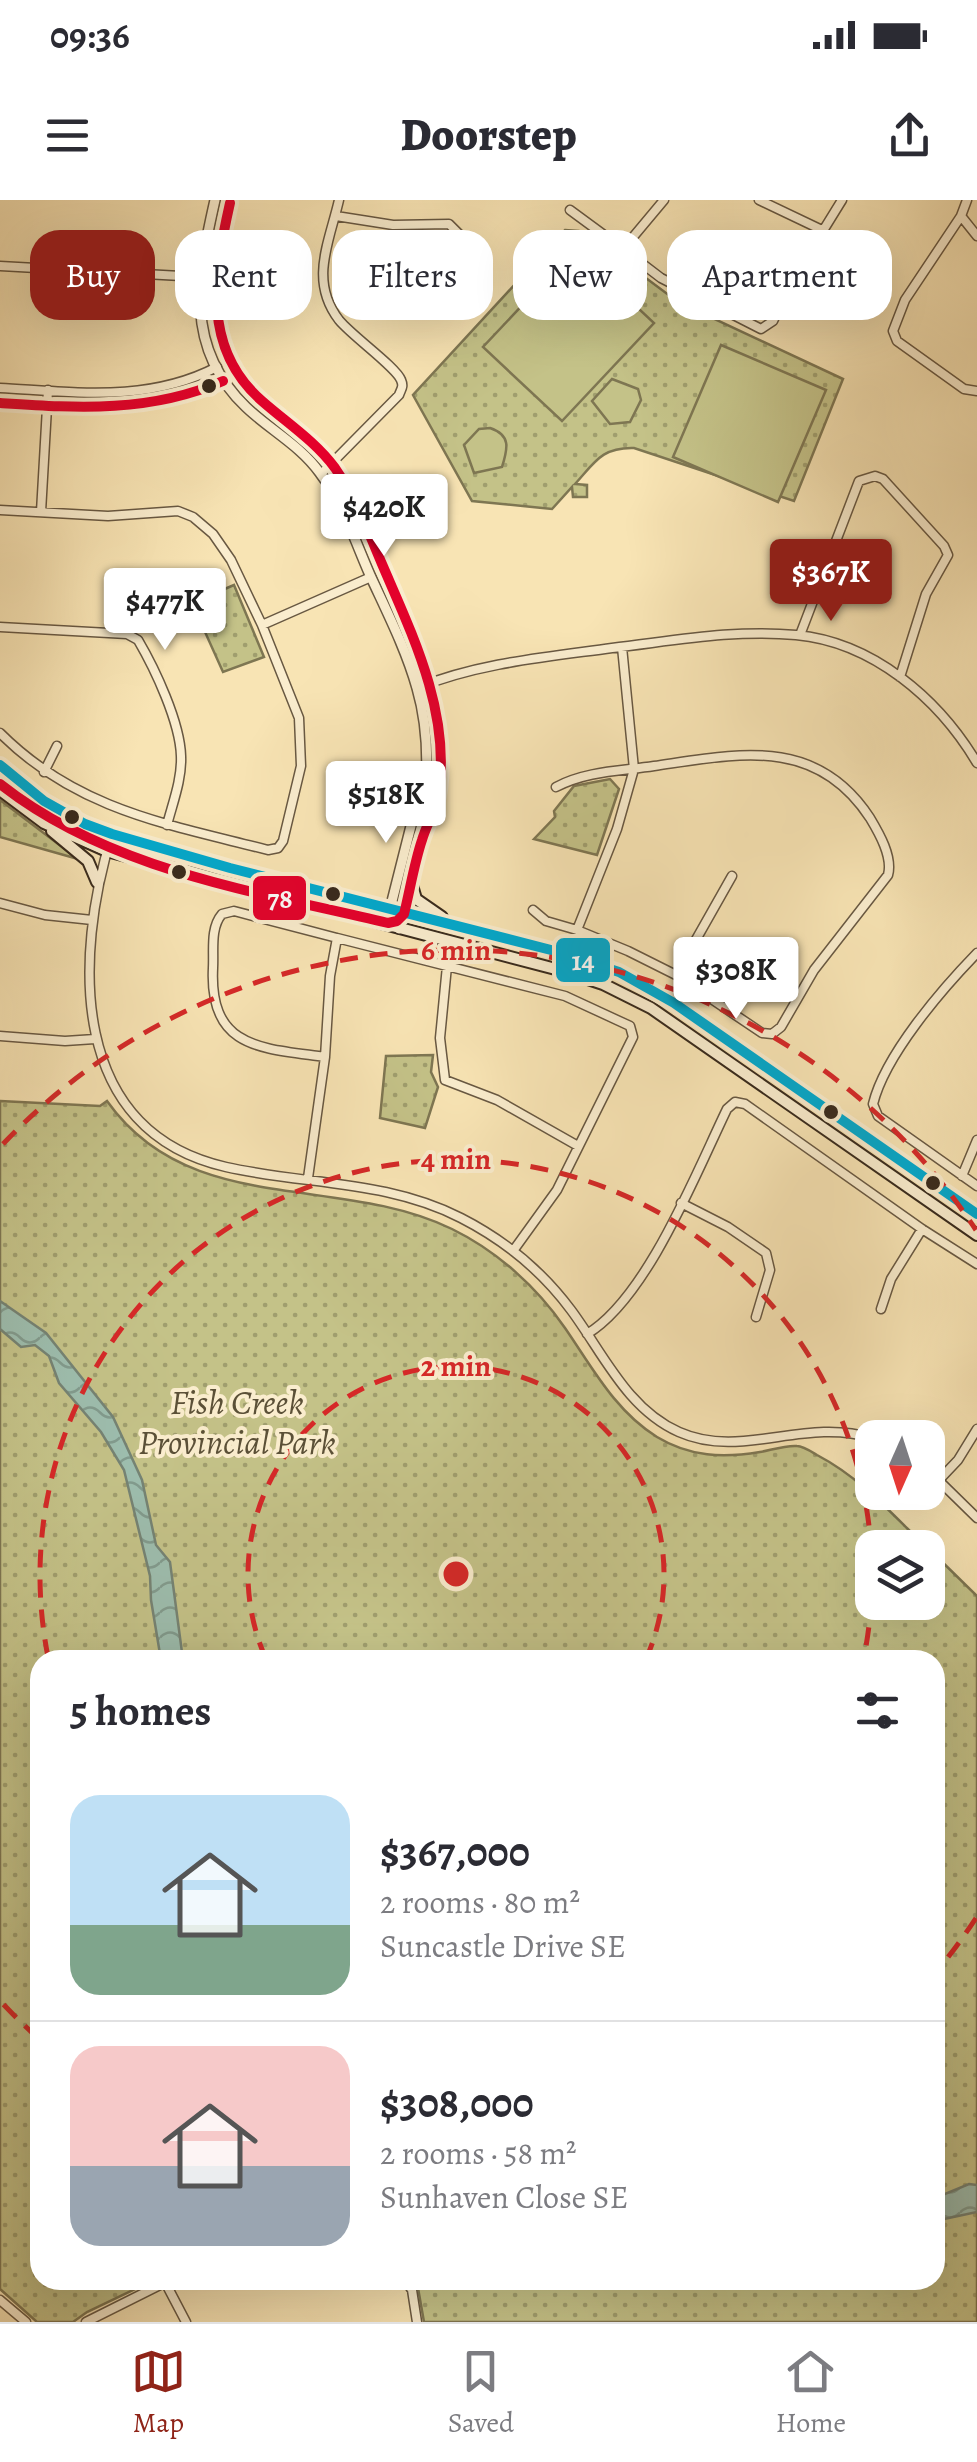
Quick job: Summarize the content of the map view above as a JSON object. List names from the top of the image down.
{
  "parks": ["Fish Creek Provincial Park"],
  "lines": ["transit line 78", "transit line 14"],
  "north": "bottom",
  "page": {
    "status": "09:36",
    "header": "Doorstep",
    "chip": [
      "Buy",
      "Rent",
      "Filters",
      "New",
      "Apartment"
    ],
    "price": [
      "$420K",
      "$367K",
      "$477K",
      "$518K",
      "$308K"
    ],
    "heading": "5 homes",
    "list": [
      {
        "name": "$367,000",
        "note": "2 rooms · 80 m² · Suncastle Drive SE"
      },
      {
        "name": "$308,000",
        "note": "2 rooms · 58 m² · Sunhaven Close SE"
      }
    ],
    "tabs": ["Map", "Saved", "Home"]
  },
  "rings": ["6 min", "4 min", "2 min"]
}
